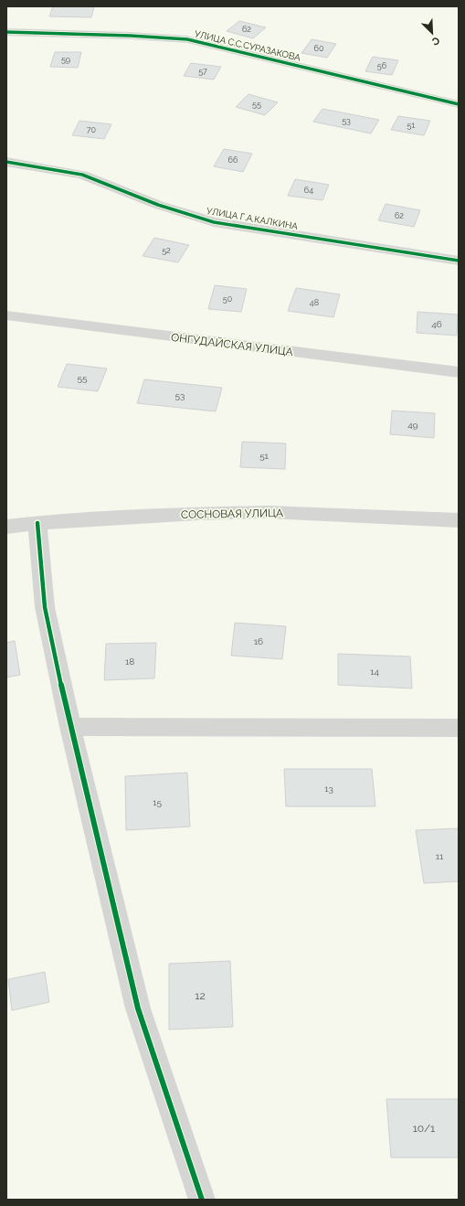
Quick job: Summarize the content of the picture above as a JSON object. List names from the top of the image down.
{
  "streets": {
    "street": [
      "УЛИЦА С.С.СУРАЗАКОВА",
      "УЛИЦА Г.А.КАЛКИНА",
      "ОНГУДАЙСКАЯ УЛИЦА",
      "СОСНОВАЯ УЛИЦА"
    ]
  },
  "house_numbers": [
    "62",
    "60",
    "59",
    "56",
    "57",
    "55",
    "53",
    "51",
    "70",
    "66",
    "64",
    "62",
    "52",
    "50",
    "48",
    "46",
    "55",
    "53",
    "49",
    "51",
    "16",
    "18",
    "14",
    "13",
    "15",
    "11",
    "12",
    "10/1"
  ],
  "north": "bottom right"
}
